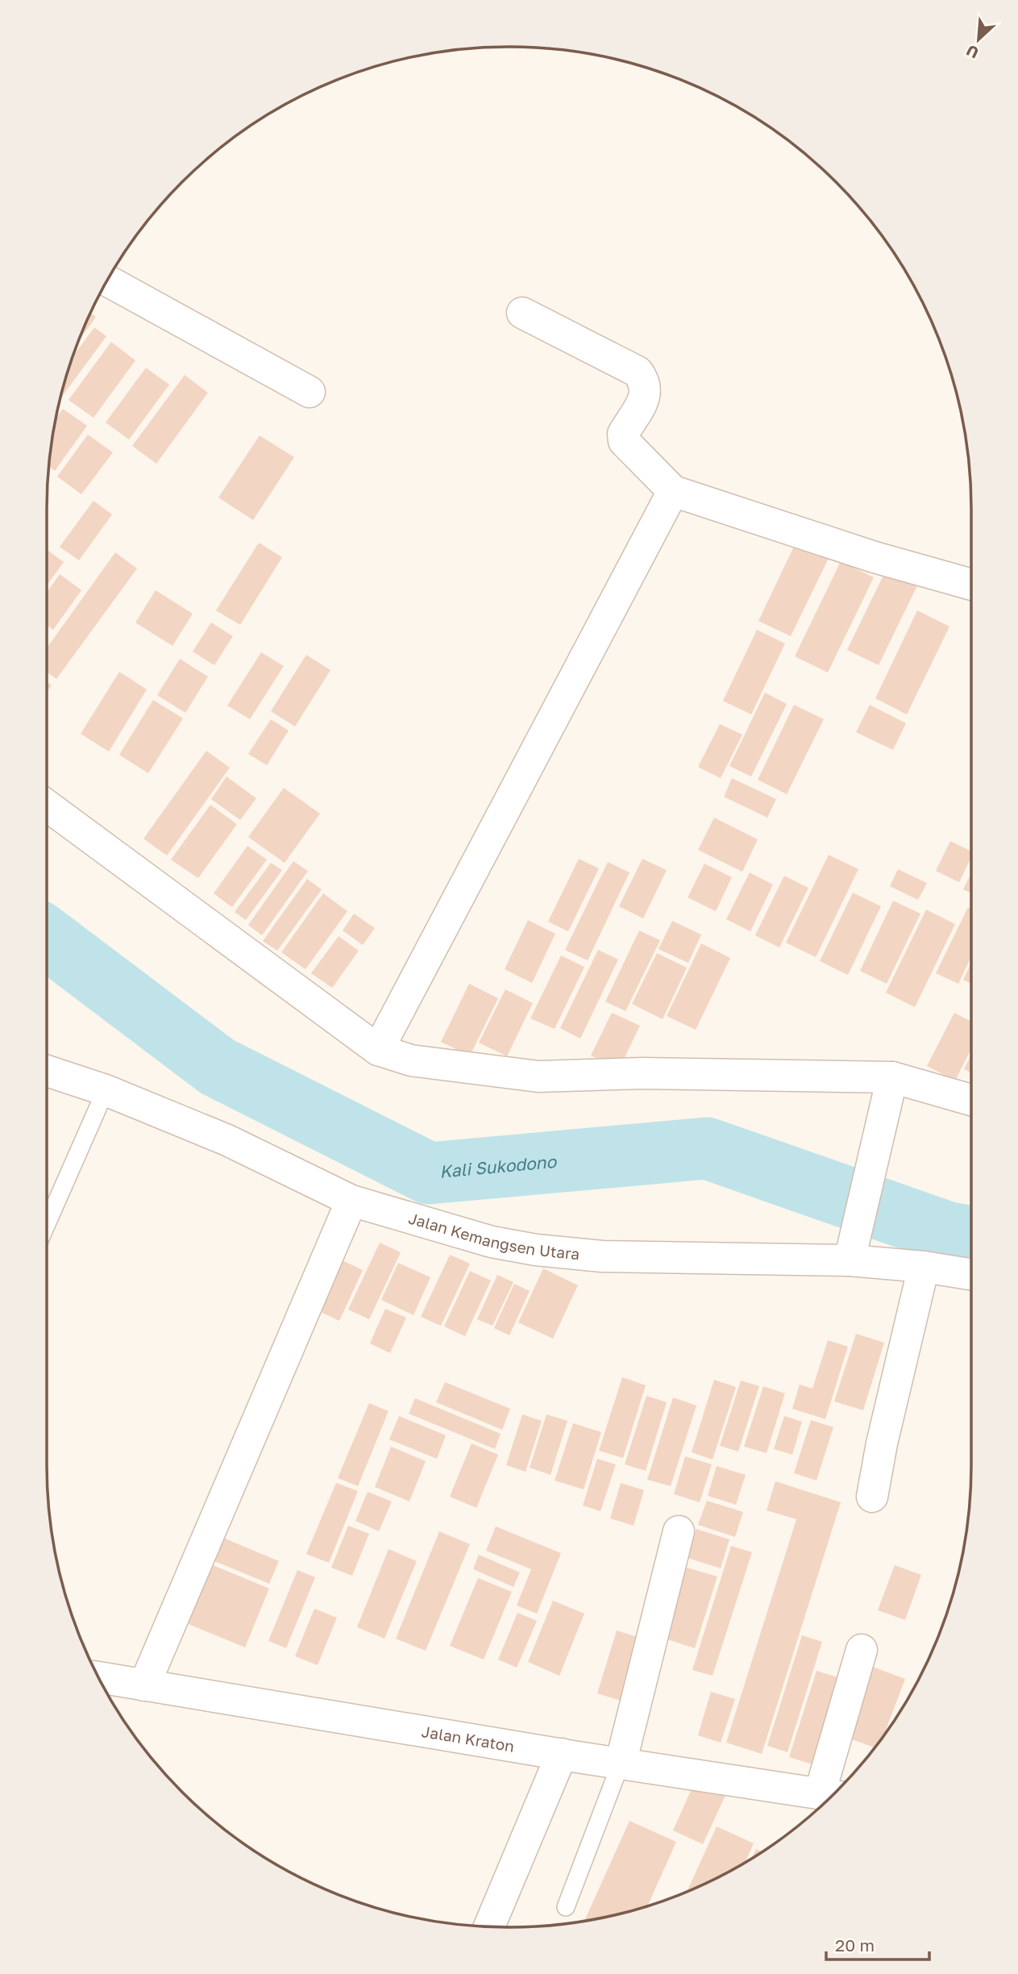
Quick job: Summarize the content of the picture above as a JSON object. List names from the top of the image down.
{
  "streets": {
    "street": ["Jalan Kemangsen Utara", "Jalan Kraton"]
  },
  "water": ["Kali Sukodono"],
  "scale_bar": "20 m",
  "north": "bottom left"
}
